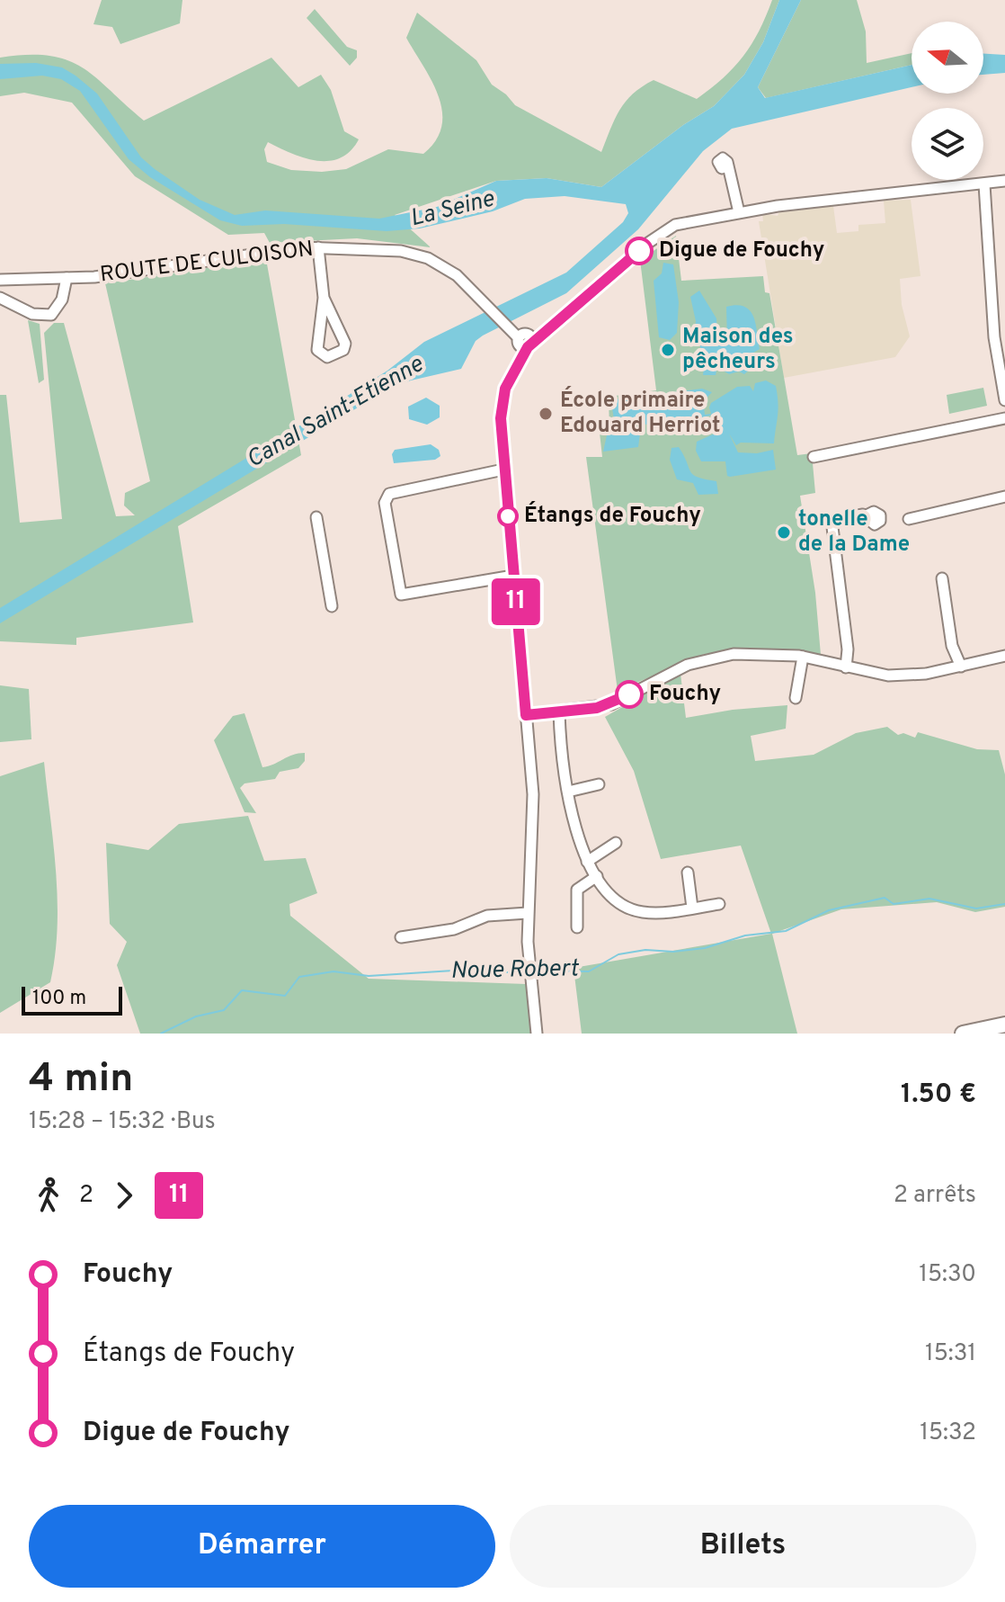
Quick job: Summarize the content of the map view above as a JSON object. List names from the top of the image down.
{
  "streets": {
    "street": ["ROUTE DE CULOISON"]
  },
  "water": ["La Seine", "Canal Saint-Etienne", "Noue Robert"],
  "places": [
    "Digue de Fouchy",
    "Maison des pêcheurs",
    "École primaire Edouard Herriot",
    "Étangs de Fouchy",
    "tonelle de la Dame",
    "Fouchy"
  ],
  "lines": ["bus line 11"],
  "scale_bar": "100 m",
  "north": "left",
  "page": {
    "on_map": "11",
    "scale": "100 m",
    "heading": ["4 min", "15:28 – 15:32 · Bus", "1.50 €"],
    "legs": ["2", "11", "2 arrêts"],
    "list": [
      {
        "name": "Fouchy",
        "value": "15:30"
      },
      {
        "name": "Étangs de Fouchy",
        "value": "15:31"
      },
      {
        "name": "Digue de Fouchy",
        "value": "15:32"
      }
    ],
    "buttons": ["Démarrer", "Billets"]
  }
}
